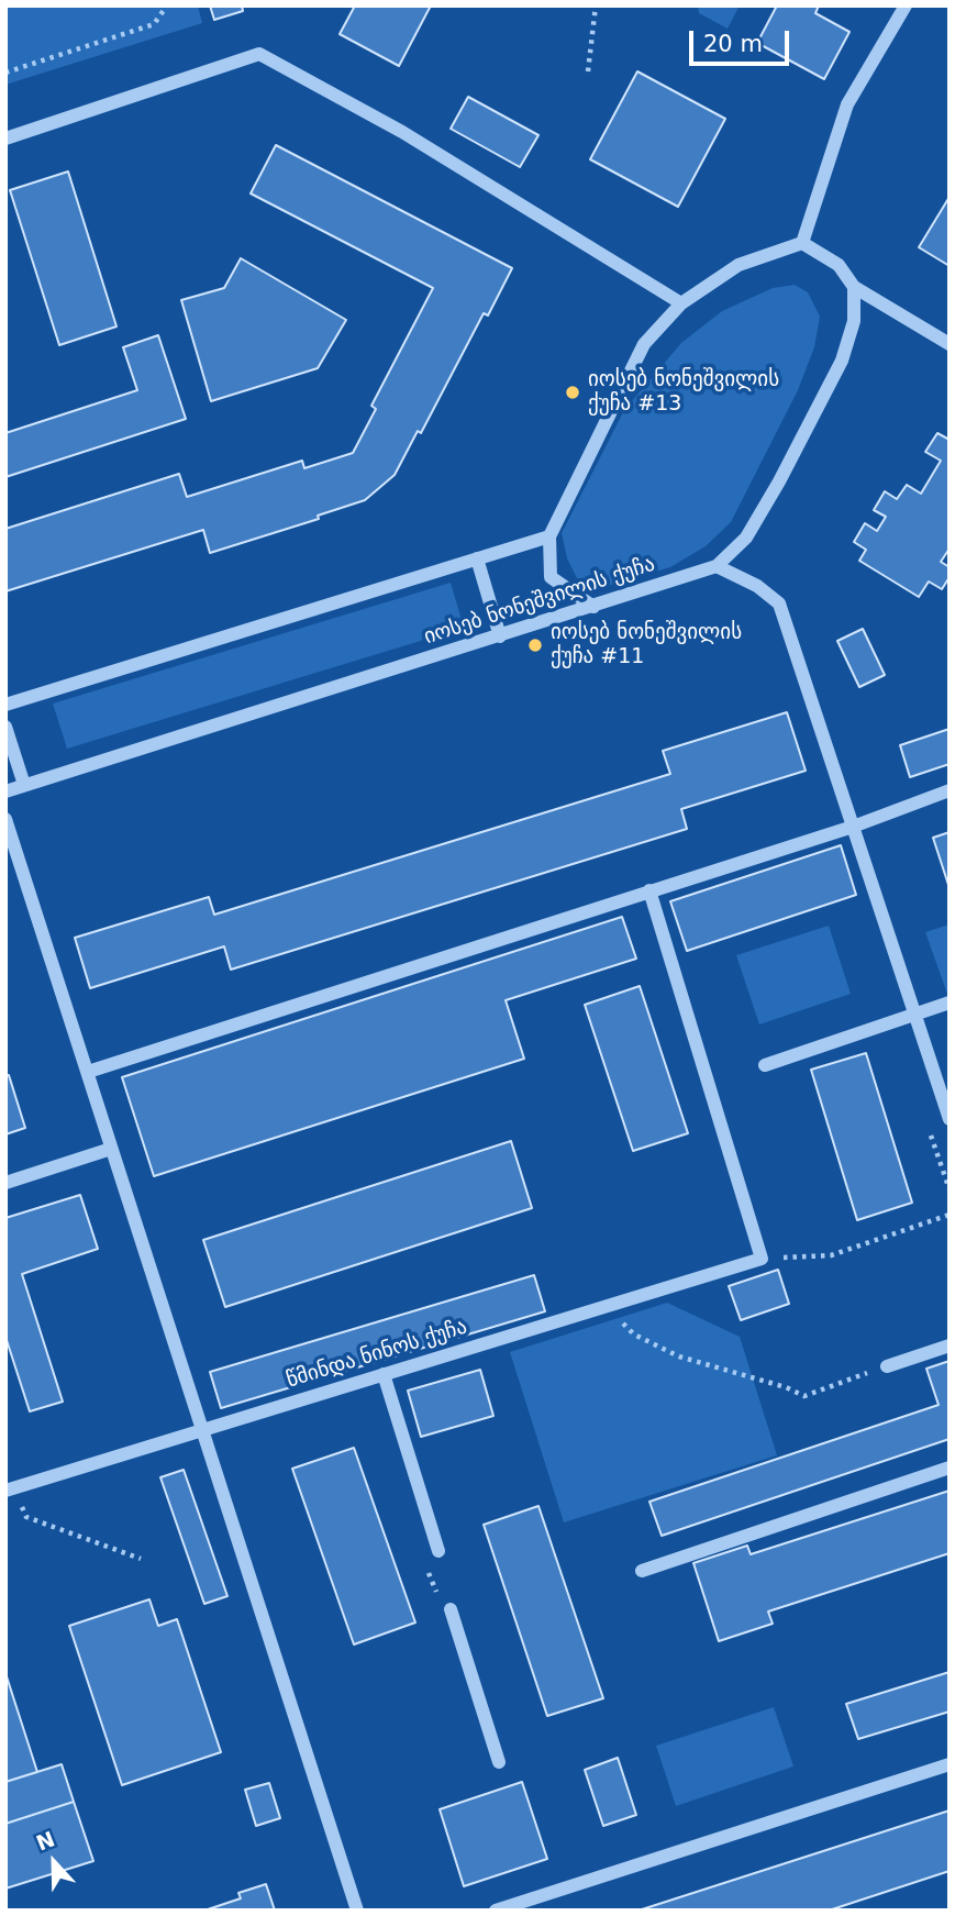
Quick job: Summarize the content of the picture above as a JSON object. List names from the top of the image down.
{
  "streets": {
    "street": ["იოსებ ნონეშვილის ქუჩა", "წმინდა ნინოს ქუჩა"]
  },
  "places": ["იოსებ ნონეშვილის ქუჩა #13", "იოსებ ნონეშვილის ქუჩა #11"],
  "scale_bar": "20 m",
  "north": "top"
}
